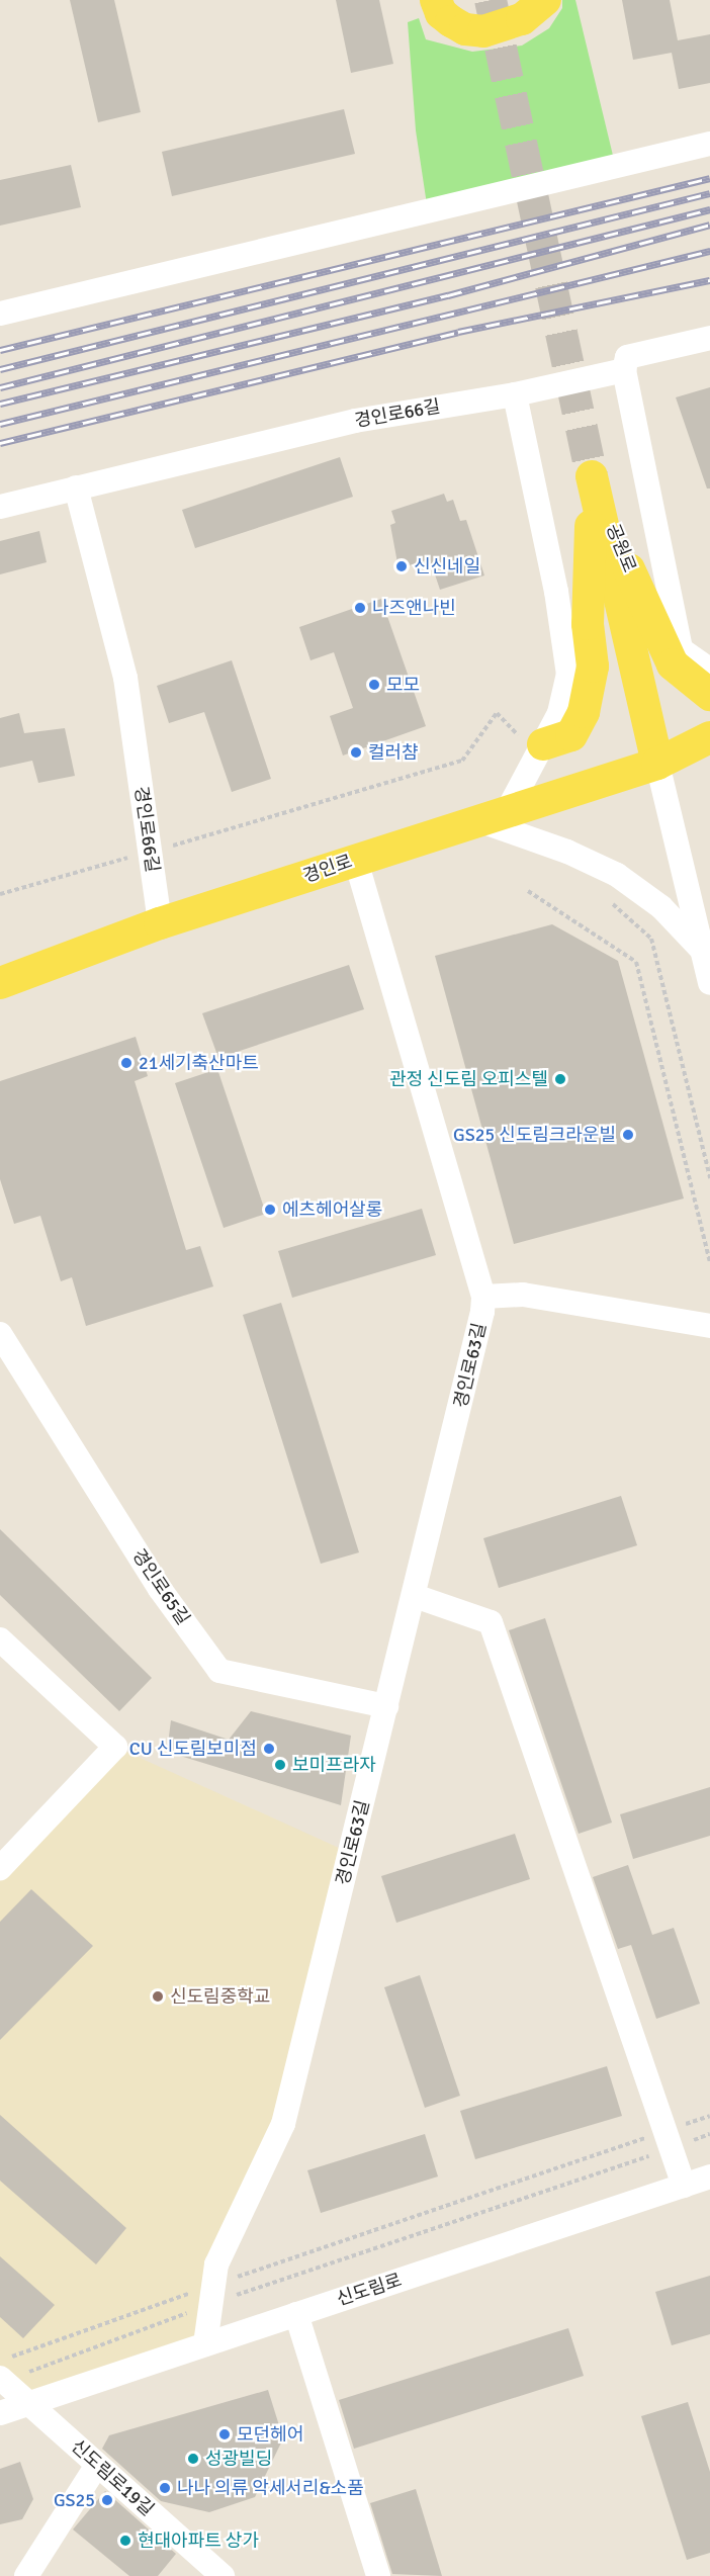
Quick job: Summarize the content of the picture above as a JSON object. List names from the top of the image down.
{
  "streets": {
    "main road": ["공원로", "경인로"],
    "street": [
      "경인로66길",
      "경인로63길",
      "경인로65길",
      "신도림로",
      "신도림로19길"
    ]
  },
  "crossings": [
    ["경인로66길", "경인로"],
    ["경인로", "경인로63길"],
    ["경인로63길", "경인로65길"],
    ["경인로63길", "신도림로"],
    ["신도림로", "신도림로19길"]
  ],
  "places": [
    "신신네일",
    "나즈앤나빈",
    "모모",
    "컬러챰",
    "21세기축산마트",
    "관정 신도림 오피스텔",
    "GS25 신도림크라운빌",
    "에츠헤어살롱",
    "CU 신도림보미점",
    "보미프라자",
    "신도림중학교",
    "모던헤어",
    "성광빌딩",
    "나나 의류 악세서리&소품",
    "GS25",
    "현대아파트 상가"
  ]
}
